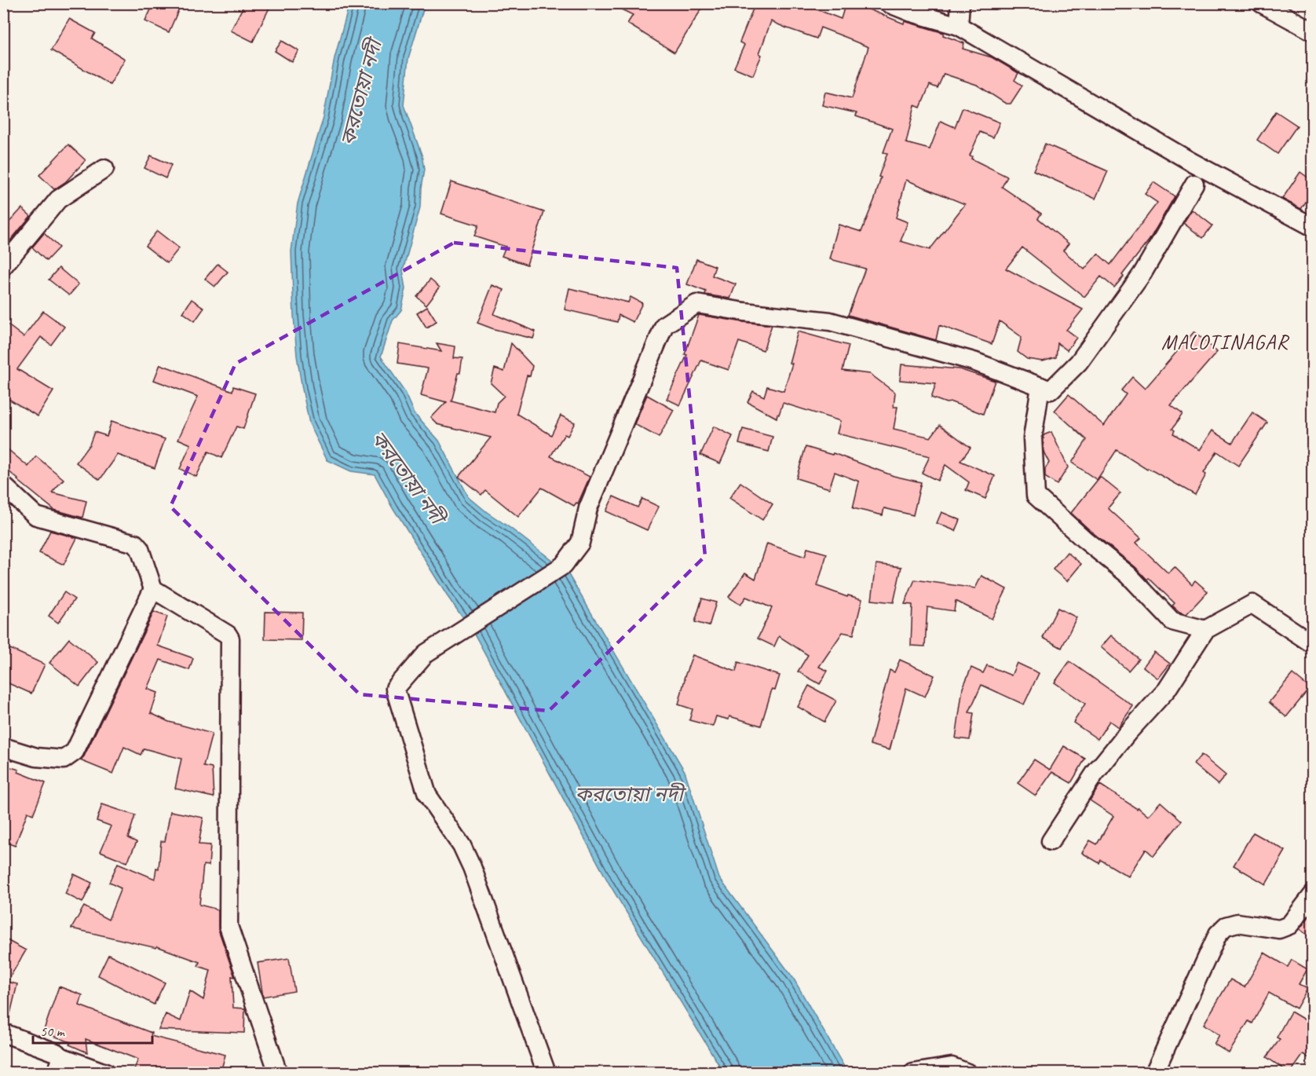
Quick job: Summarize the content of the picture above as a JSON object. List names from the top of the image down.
{
  "districts": ["MALOTINAGAR"],
  "water": ["করতোয়া নদী"],
  "scale_bar": "50 m"
}
